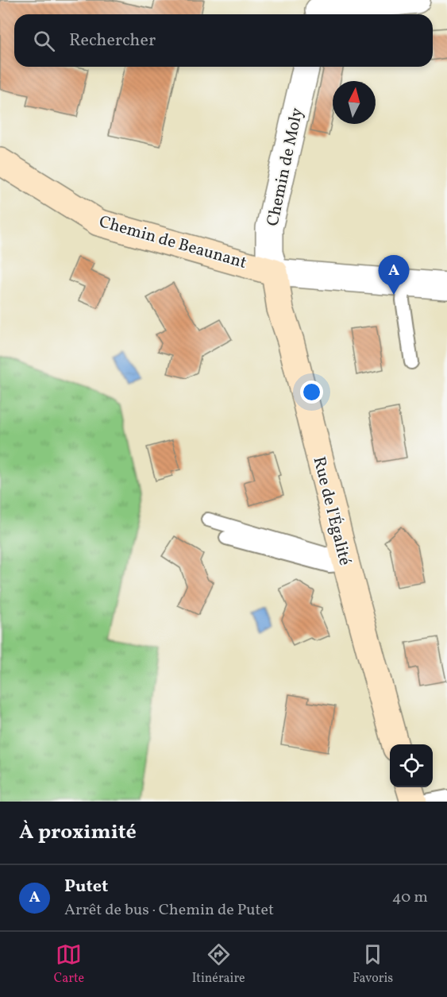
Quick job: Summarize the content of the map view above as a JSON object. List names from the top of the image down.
{
  "streets": {
    "street": ["Chemin de Moly", "Chemin de Beaunant", "Rue de l'Égalité"]
  },
  "crossings": [
    ["Chemin de Moly", "Chemin de Beaunant"],
    ["Chemin de Moly", "Rue de l'Égalité"],
    ["Chemin de Beaunant", "Rue de l'Égalité"]
  ],
  "north": "top",
  "page": {
    "search": "Rechercher",
    "pins": "A",
    "heading": "À proximité",
    "list": [
      {
        "mark": "A",
        "name": "Putet",
        "note": "Arrêt de bus · Chemin de Putet",
        "value": "40 m"
      }
    ],
    "nav": ["Carte", "Itinéraire", "Favoris"]
  }
}
